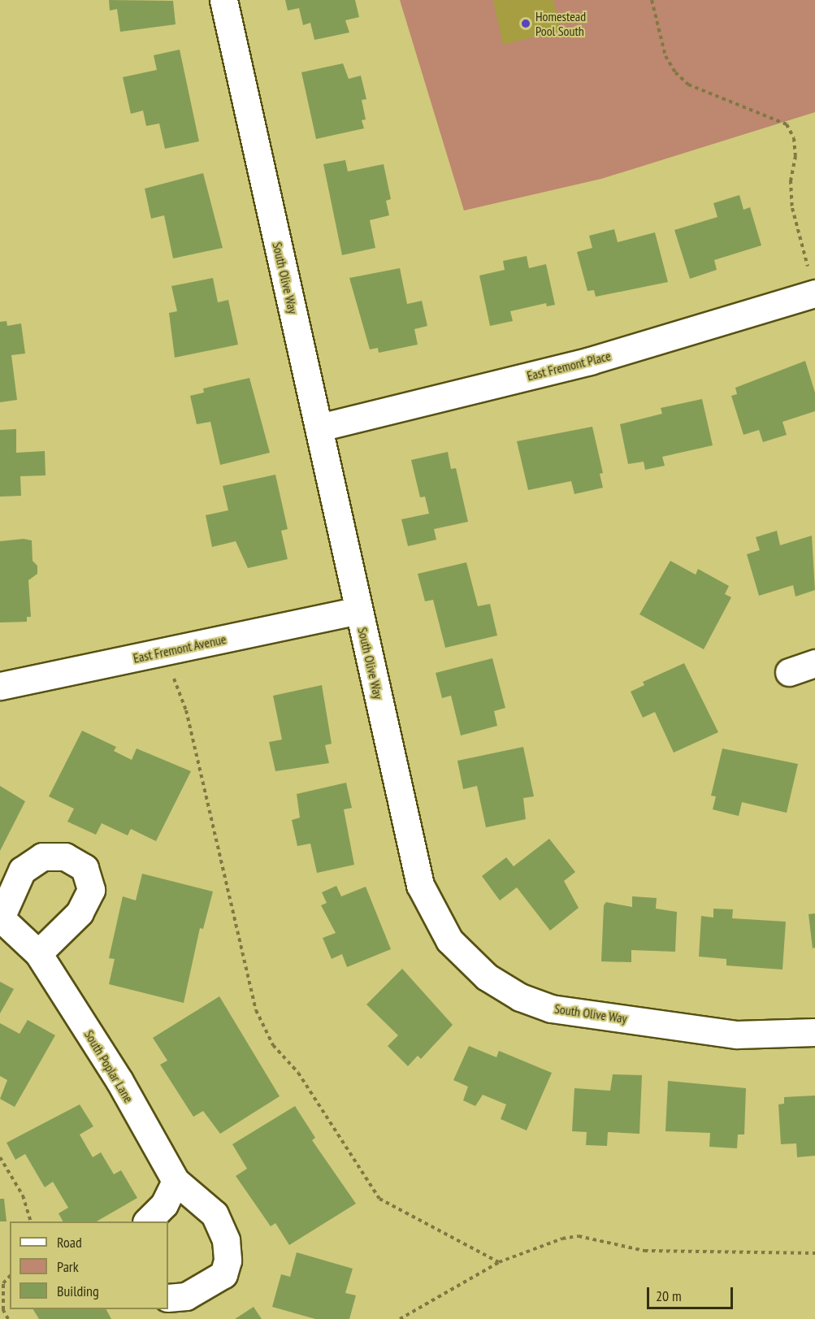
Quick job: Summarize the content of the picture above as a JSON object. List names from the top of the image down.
{
  "streets": {
    "street": [
      "South Olive Way",
      "East Fremont Place",
      "East Fremont Avenue",
      "South Poplar Lane"
    ]
  },
  "crossings": [
    ["South Olive Way", "East Fremont Place"],
    ["South Olive Way", "East Fremont Avenue"]
  ],
  "places": ["Homestead Pool South"],
  "legend": ["Road", "Park", "Building"],
  "scale_bar": "20 m"
}
